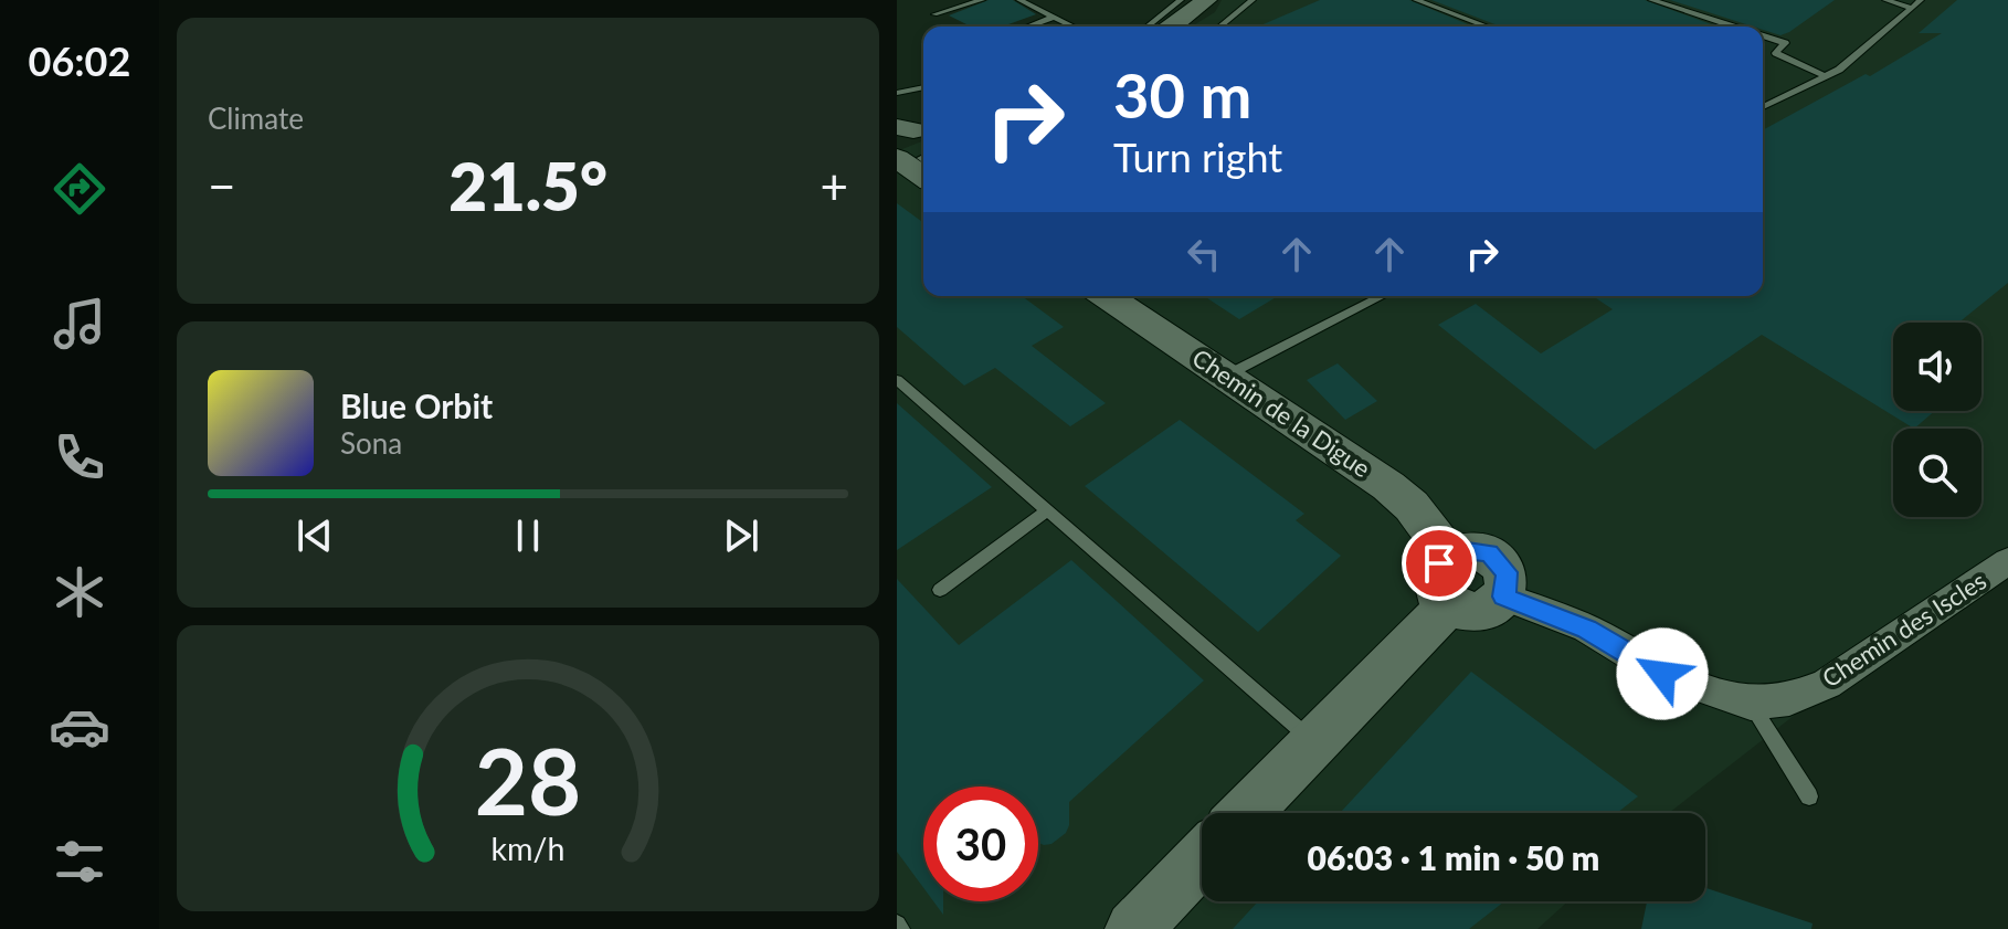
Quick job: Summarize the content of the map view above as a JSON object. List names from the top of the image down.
{
  "streets": {
    "main road": ["Chemin de la Digue"],
    "street": ["Chemin des Iscles"]
  },
  "crossings": [
    ["Chemin de la Digue", "Chemin des Iscles"]
  ],
  "page": {
    "tabs": "06:02",
    "tile": "Climate",
    "turn": ["30 m", "Turn right"],
    "heat": ["−", "21.5°", "+"],
    "song": ["Blue Orbit", "Sona"],
    "limit": "30",
    "trip": "06:03 · 1 min · 50 m",
    "gauge": ["28", "km/h"]
  }
}
